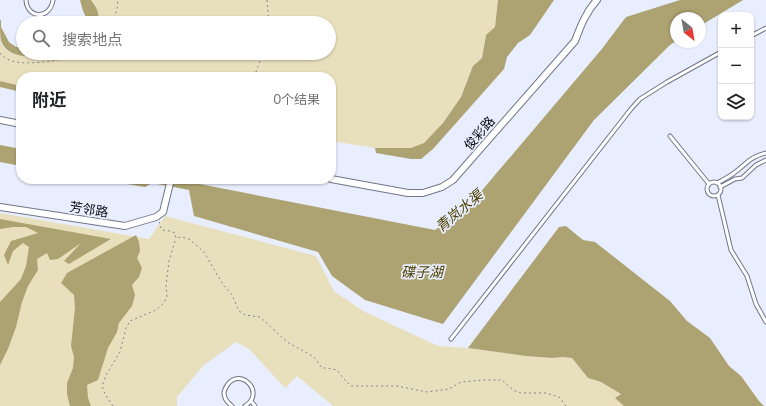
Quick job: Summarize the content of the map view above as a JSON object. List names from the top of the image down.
{
  "streets": {
    "street": ["俊彩路", "芳邻路"]
  },
  "water": ["青岚水渠", "碟子湖"],
  "north": "bottom right",
  "page": {
    "map_buttons": ["+", "−"],
    "search": "搜索地点",
    "heading": ["附近", "0个结果"]
  }
}
